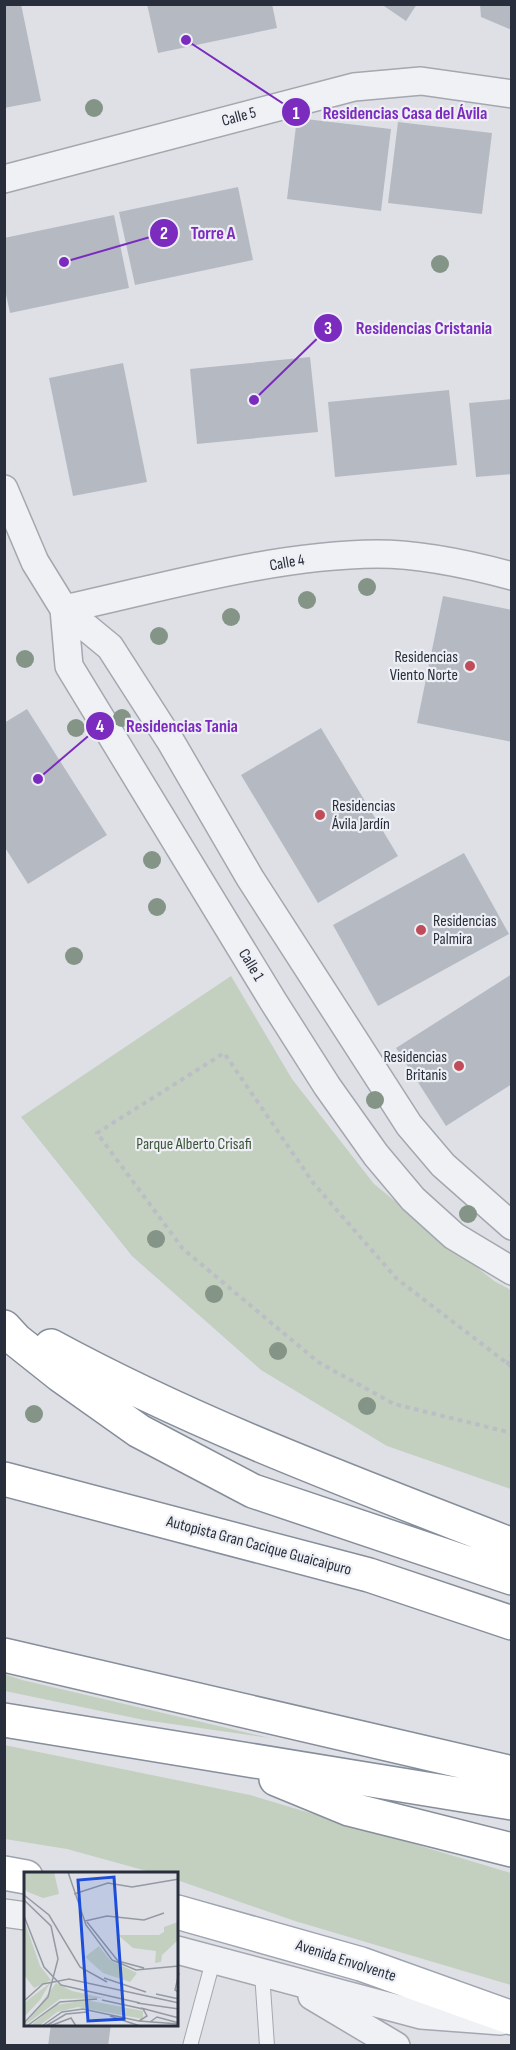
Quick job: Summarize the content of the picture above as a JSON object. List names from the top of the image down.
{
  "streets": {
    "main road": ["Autopista Gran Cacique Guaicaipuro", "Avenida Envolvente"],
    "street": ["Calle 5", "Calle 4", "Calle 1"]
  },
  "crossings": [
    ["Calle 4", "Calle 1"]
  ],
  "parks": ["Parque Alberto Crisafi"],
  "places": [
    "Residencias Casa del Ávila",
    "Torre A",
    "Residencias Cristania",
    "Residencias Viento Norte",
    "Residencias Tania",
    "Residencias Ávila Jardín",
    "Residencias Palmira",
    "Residencias Britanis"
  ]
}
